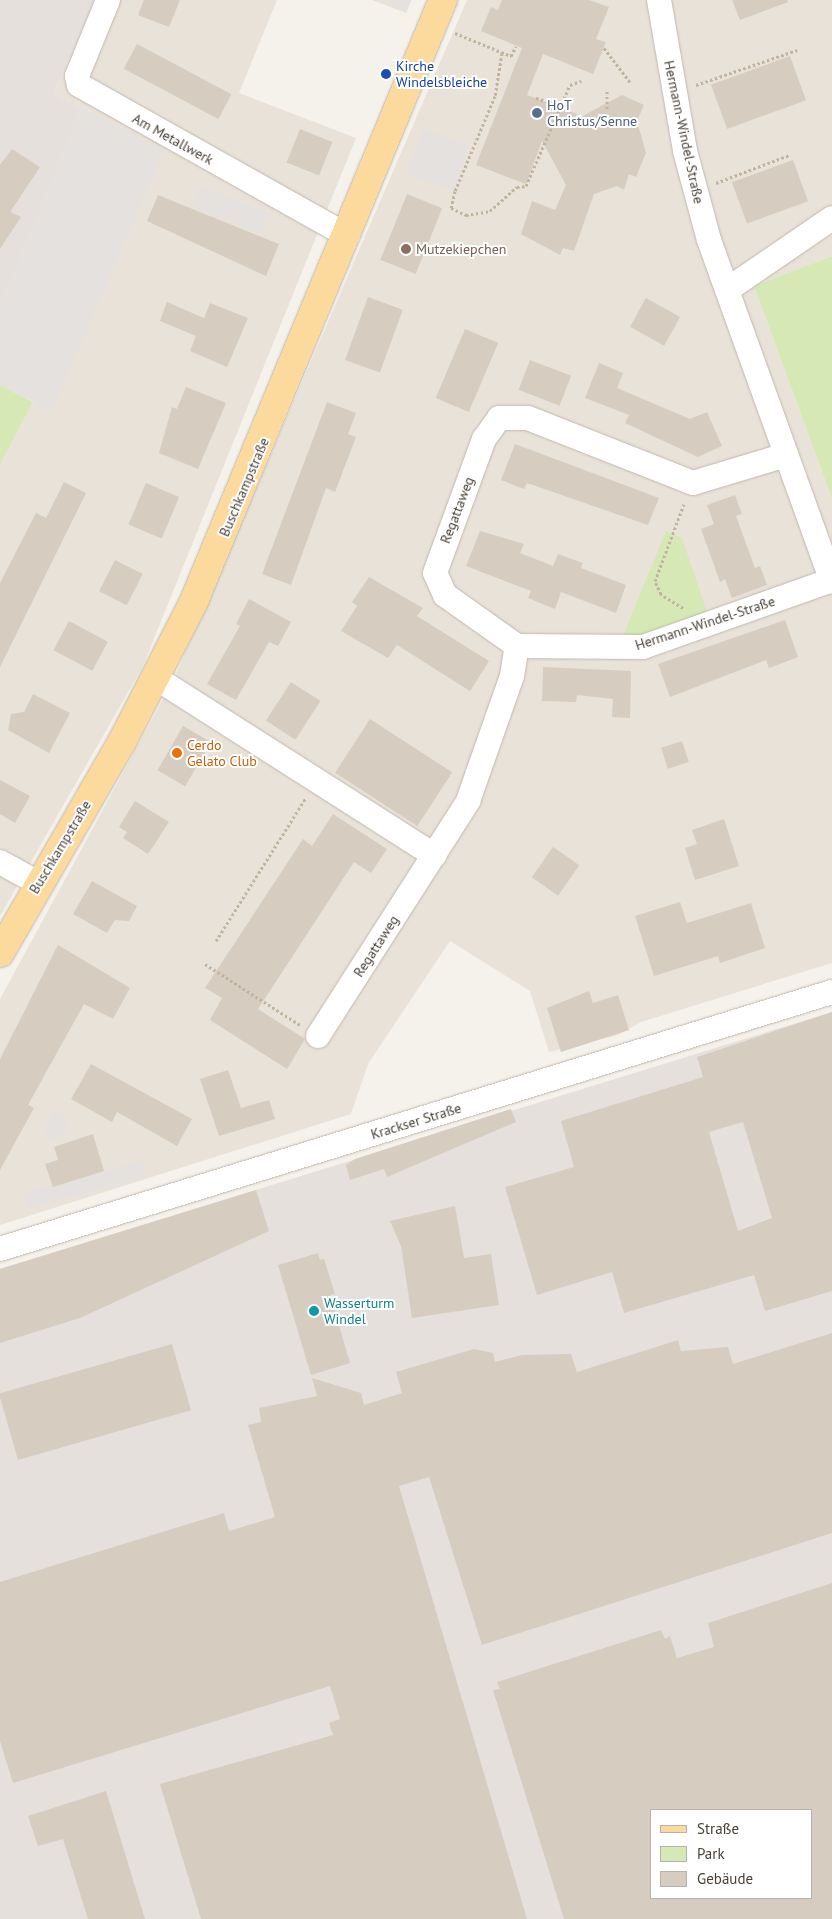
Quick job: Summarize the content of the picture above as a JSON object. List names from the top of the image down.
{
  "streets": {
    "main road": ["Buschkampstraße"],
    "street": [
      "Hermann-Windel-Straße",
      "Am Metallwerk",
      "Regattaweg",
      "Krackser Straße"
    ]
  },
  "crossings": [
    ["Hermann-Windel-Straße", "Regattaweg"],
    ["Am Metallwerk", "Buschkampstraße"]
  ],
  "places": [
    "Kirche Windelsbleiche",
    "HoT Christus/Senne",
    "Mutzekiepchen",
    "Cerdo Gelato Club",
    "Wasserturm Windel"
  ],
  "legend": ["Straße", "Park", "Gebäude"]
}
